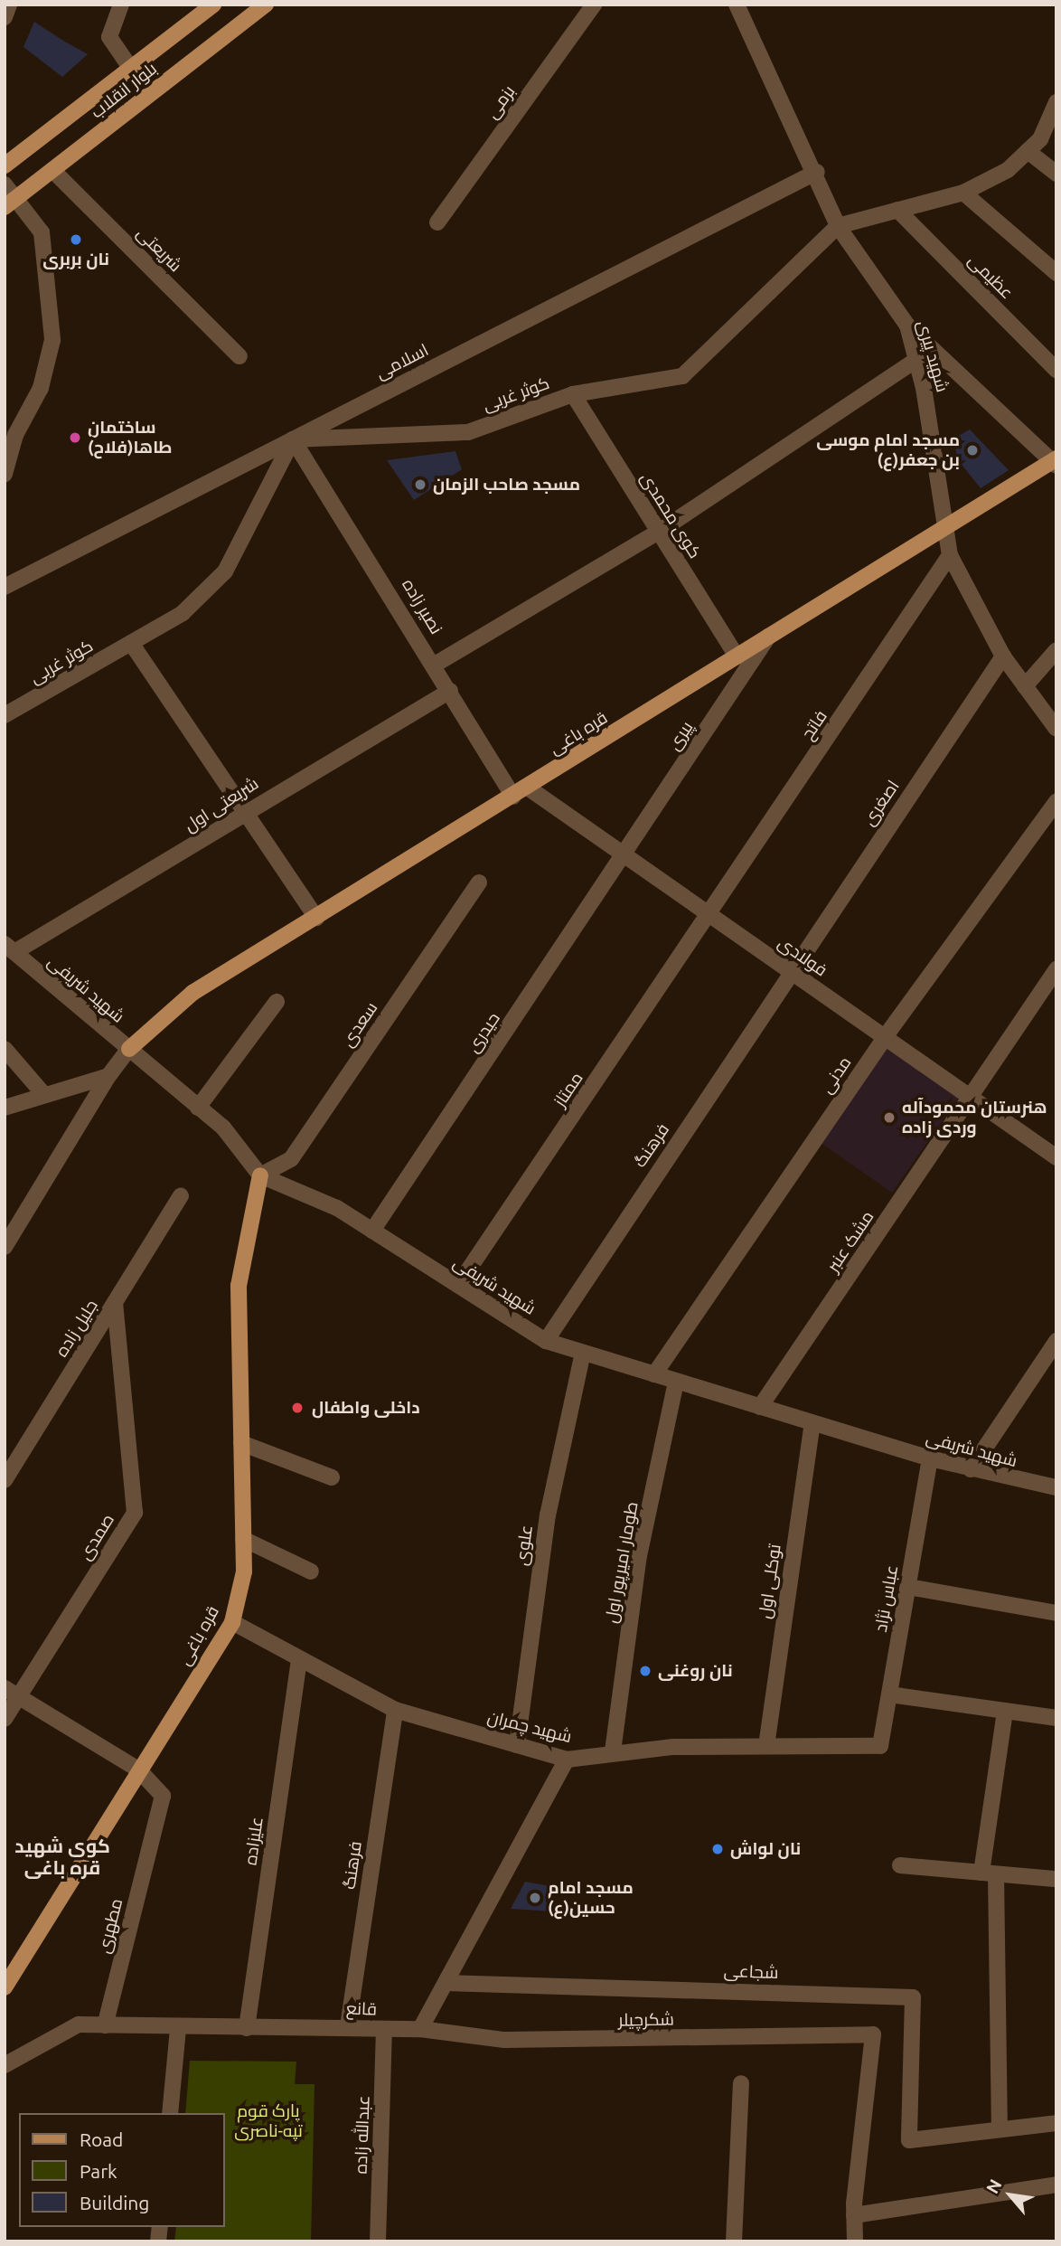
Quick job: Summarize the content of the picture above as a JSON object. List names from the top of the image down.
{
  "streets": {
    "main road": ["بلوار انقلاب", "قره باغی"],
    "street": [
      "بزمی",
      "شریعتی",
      "عظیمی",
      "شهید پیری",
      "اسلامی",
      "کوثر غربی",
      "کوی محمدی",
      "نصیر زاده",
      "فاتح",
      "پیری",
      "اصغری",
      "شریعتی اول",
      "فولادی",
      "شهید شریفى",
      "سعدی",
      "حیدری",
      "مدنی",
      "ممتاز",
      "فرهنگ",
      "مشک عنبر",
      "جلیل زاده",
      "صمدی",
      "علوی",
      "طومار امیرپور اول",
      "توکلی اول",
      "عباس نژاد",
      "شهید چمران",
      "علیزاده",
      "مطهری",
      "شجاعی",
      "قانع",
      "شکرچیلر",
      "عبدالله زاده"
    ]
  },
  "crossings": [
    ["بلوار انقلاب", "شریعتی"],
    ["عظیمی", "کوثر غربی"],
    ["شهید پیری", "اسلامی"],
    ["شهید پیری", "کوثر غربی"],
    ["شهید پیری", "فاتح"],
    ["شهید پیری", "قره باغی"],
    ["شهید پیری", "اصغری"],
    ["اسلامی", "کوثر غربی"],
    ["اسلامی", "نصیر زاده"],
    ["کوثر غربی", "کوی محمدی"],
    ["کوثر غربی", "نصیر زاده"],
    ["کوی محمدی", "قره باغی"],
    ["نصیر زاده", "قره باغی"],
    ["نصیر زاده", "شریعتی اول"],
    ["فاتح", "فولادی"],
    ["فاتح", "ممتاز"],
    ["قره باغی", "پیری"],
    ["قره باغی", "فولادی"],
    ["قره باغی", "شهید شریفى"],
    ["قره باغی", "سعدی"],
    ["قره باغی", "شهید چمران"],
    ["قره باغی", "مطهری"],
    ["پیری", "فولادی"],
    ["پیری", "حیدری"],
    ["اصغری", "فولادی"],
    ["اصغری", "فرهنگ"],
    ["شریعتی اول", "شهید شریفى"],
    ["فولادی", "حیدری"],
    ["فولادی", "مدنی"],
    ["فولادی", "ممتاز"],
    ["فولادی", "فرهنگ"],
    ["فولادی", "مشک عنبر"],
    ["شهید شریفى", "سعدی"],
    ["شهید شریفى", "حیدری"],
    ["شهید شریفى", "مدنی"],
    ["شهید شریفى", "ممتاز"],
    ["شهید شریفى", "فرهنگ"],
    ["شهید شریفى", "مشک عنبر"],
    ["شهید شریفى", "علوی"],
    ["شهید شریفى", "طومار امیرپور اول"],
    ["شهید شریفى", "توکلی اول"],
    ["شهید شریفى", "عباس نژاد"],
    ["فرهنگ", "شهید چمران"],
    ["فرهنگ", "قانع"],
    ["جلیل زاده", "صمدی"],
    ["علوی", "شهید چمران"],
    ["طومار امیرپور اول", "شهید چمران"],
    ["توکلی اول", "شهید چمران"],
    ["عباس نژاد", "شهید چمران"],
    ["شهید چمران", "علیزاده"],
    ["علیزاده", "قانع"],
    ["مطهری", "قانع"],
    ["قانع", "شکرچیلر"],
    ["قانع", "عبدالله زاده"]
  ],
  "districts": ["کوی شهید قره باغی"],
  "parks": ["پارک قوم تپه-ناصری"],
  "places": [
    "نان بربری",
    "ساختمان طاها(فلاح)",
    "مسجد امام موسی بن جعفر(ع)",
    "مسجد صاحب الزمان",
    "هنرستان محمودآله وردی زاده",
    "داخلی واطفال",
    "نان روغنی",
    "نان لواش",
    "مسجد امام حسین(ع)"
  ],
  "legend": ["Road", "Park", "Building"],
  "north": "top left"
}
